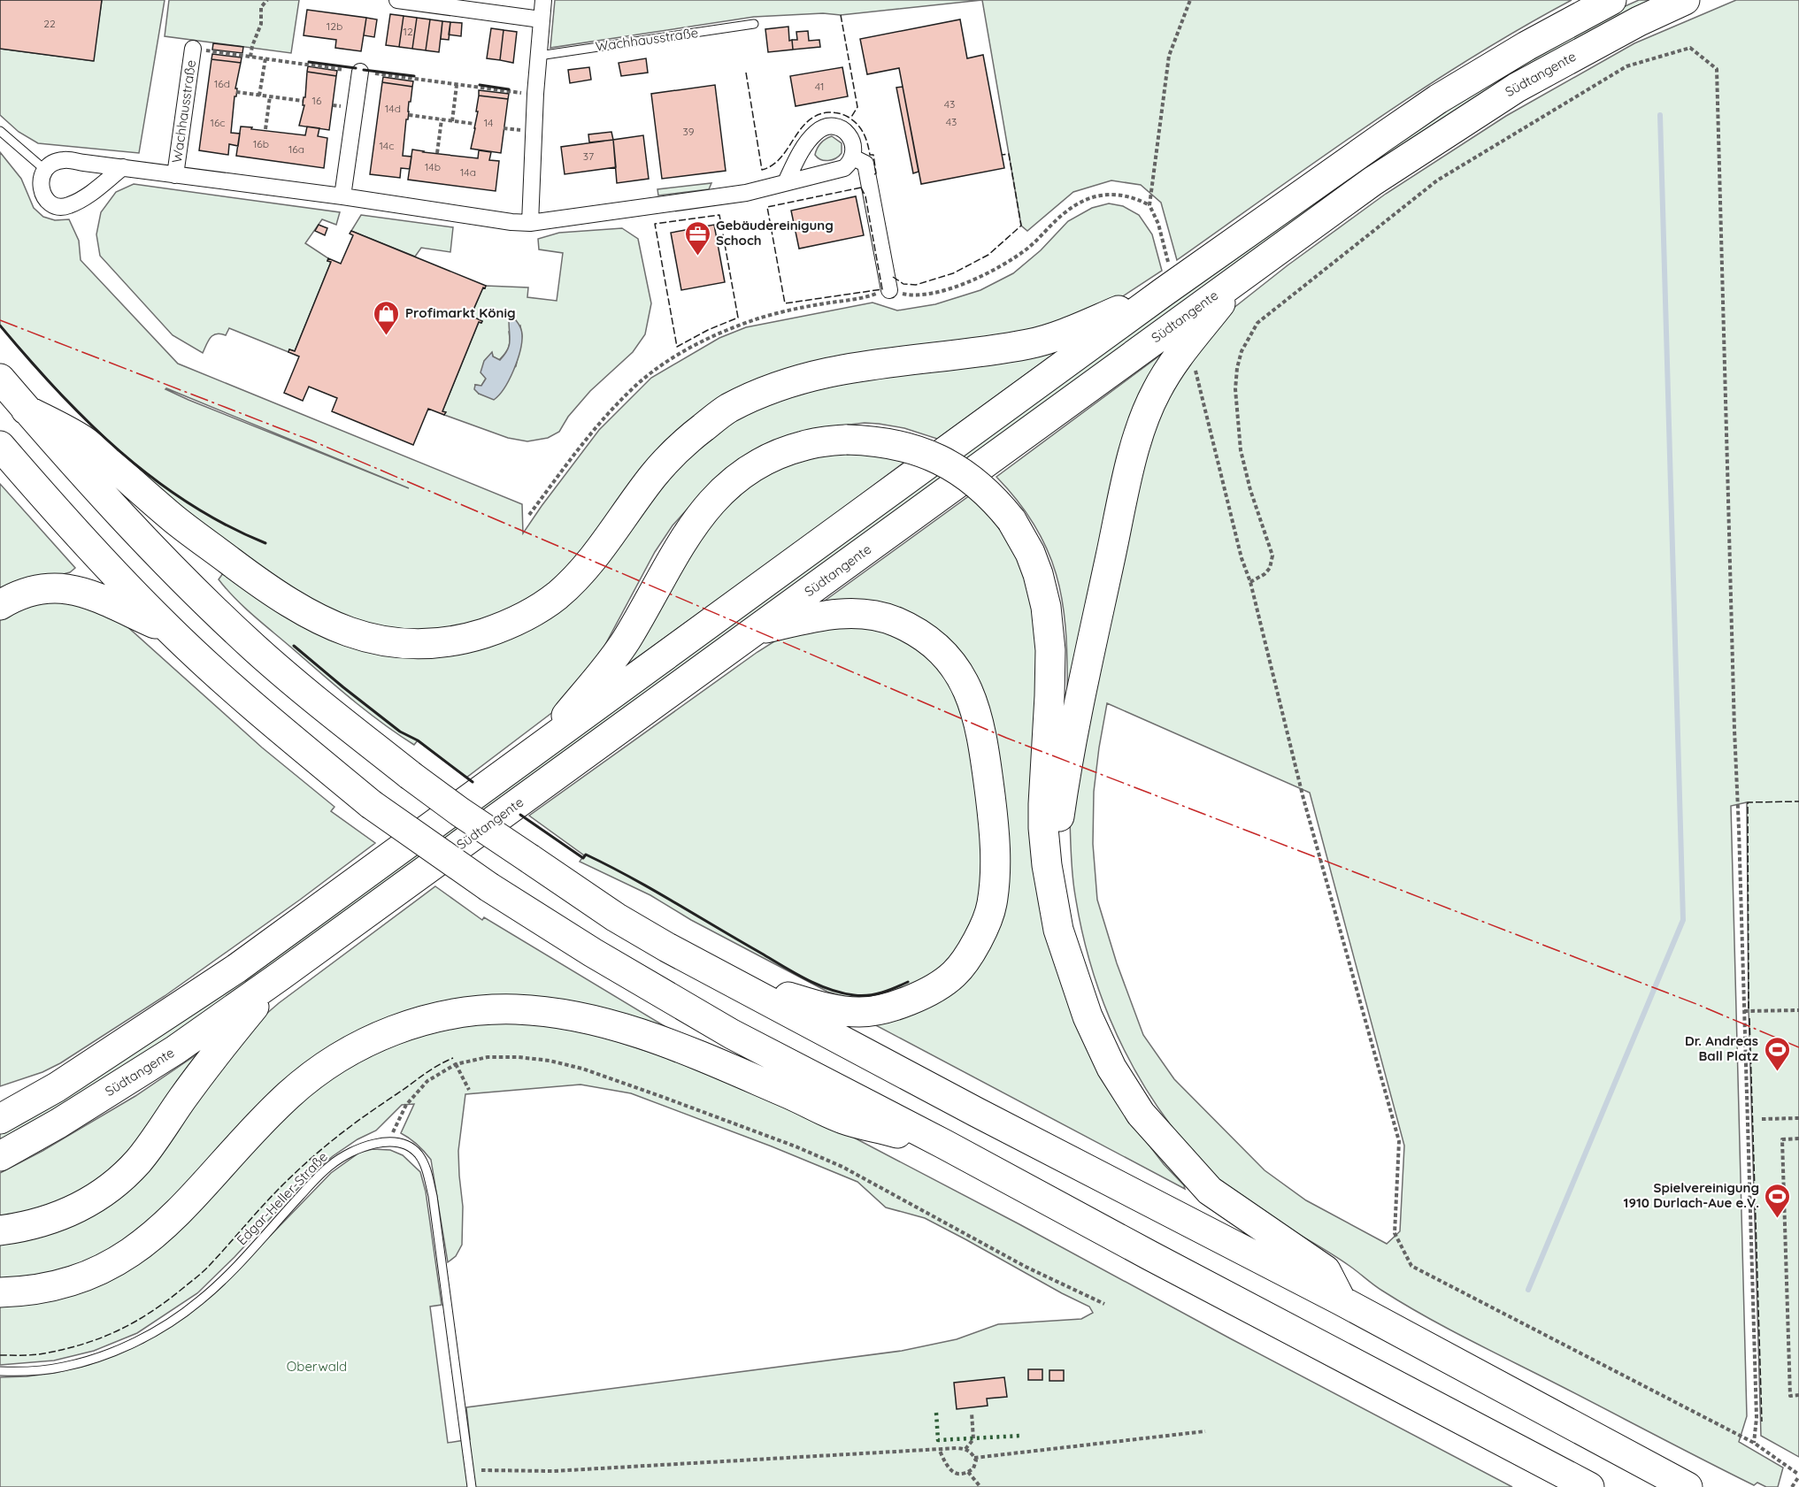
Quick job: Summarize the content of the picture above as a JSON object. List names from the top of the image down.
{
  "streets": {
    "highway": ["Südtangente"],
    "street": ["Wachhausstraße"],
    "lane": ["Edgar-Heller-Straße"]
  },
  "parks": ["Oberwald"],
  "places": {
    "office": ["Gebäudereinigung Schoch"],
    "shop": ["Profimarkt König"],
    "sports": ["Dr. Andreas Ball Platz", "Spielvereinigung 1910 Durlach-Aue e.V."]
  },
  "house_numbers": [
    "22",
    "12b",
    "12",
    "16d",
    "41",
    "16",
    "43",
    "14d",
    "43",
    "16c",
    "14",
    "39",
    "16b",
    "14c",
    "16a",
    "37",
    "14b",
    "14a"
  ]
}
